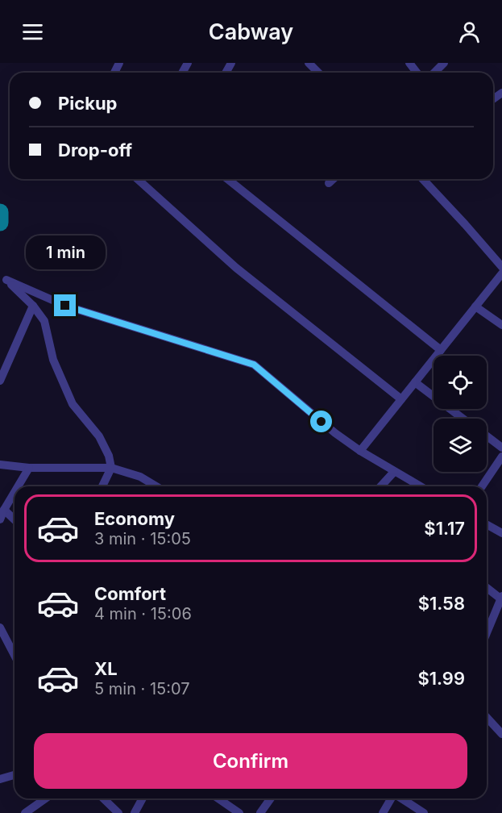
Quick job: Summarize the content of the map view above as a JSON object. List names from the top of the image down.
{
  "page": {
    "header": "Cabway",
    "banner": ["Pickup", "Drop-off"],
    "bubble": "1 min",
    "list": [
      {
        "name": "Economy",
        "note": "3 min · 15:05",
        "value": "$1.17"
      },
      {
        "name": "Comfort",
        "note": "4 min · 15:06",
        "value": "$1.58"
      },
      {
        "name": "XL",
        "note": "5 min · 15:07",
        "value": "$1.99"
      }
    ],
    "buttons": "Confirm"
  }
}
